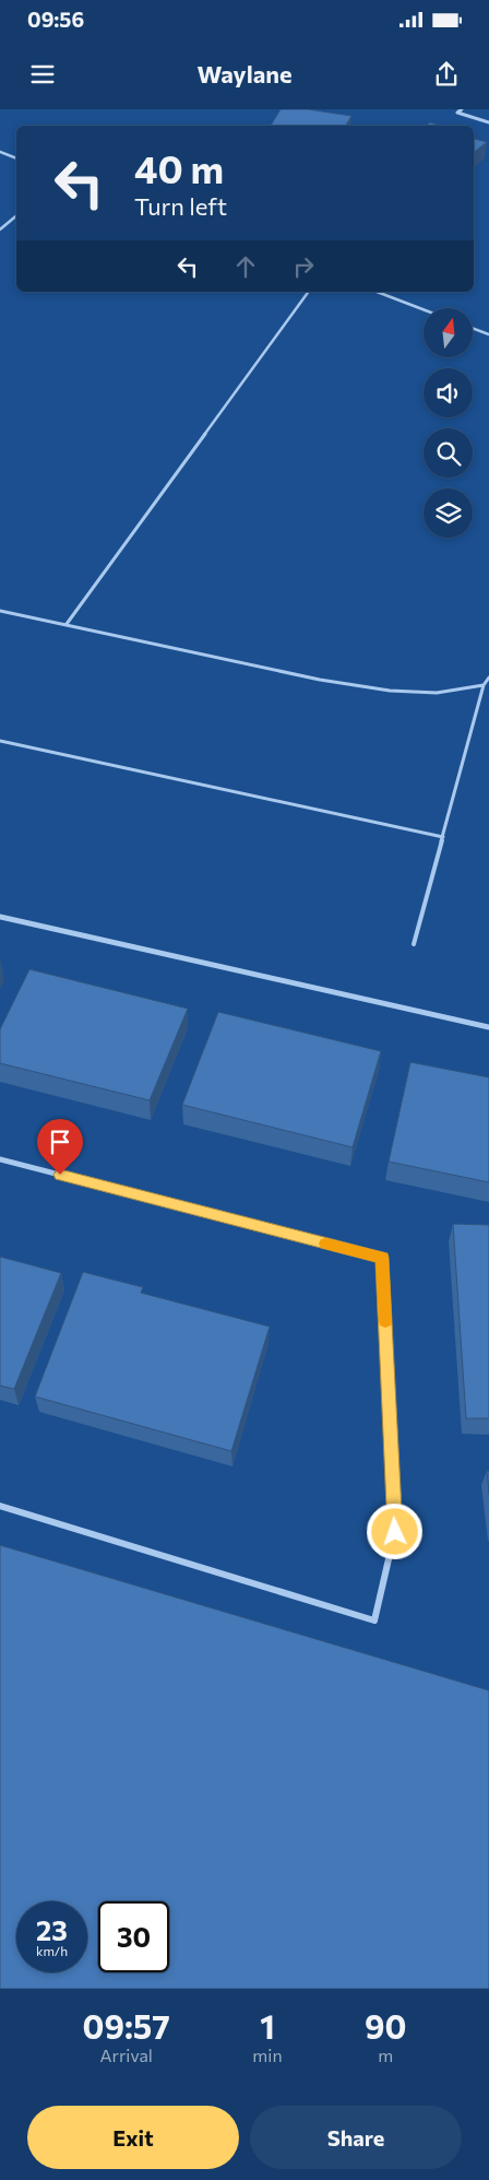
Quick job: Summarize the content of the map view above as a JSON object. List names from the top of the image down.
{
  "north": "top",
  "page": {
    "status": "09:56",
    "header": "Waylane",
    "turn": ["40 m", "Turn left"],
    "speed": "23 km/h",
    "limit": "30",
    "eta": [
      "09:57",
      "Arrival",
      "1",
      "min",
      "90",
      "m"
    ],
    "buttons": ["Exit", "Share"]
  }
}
